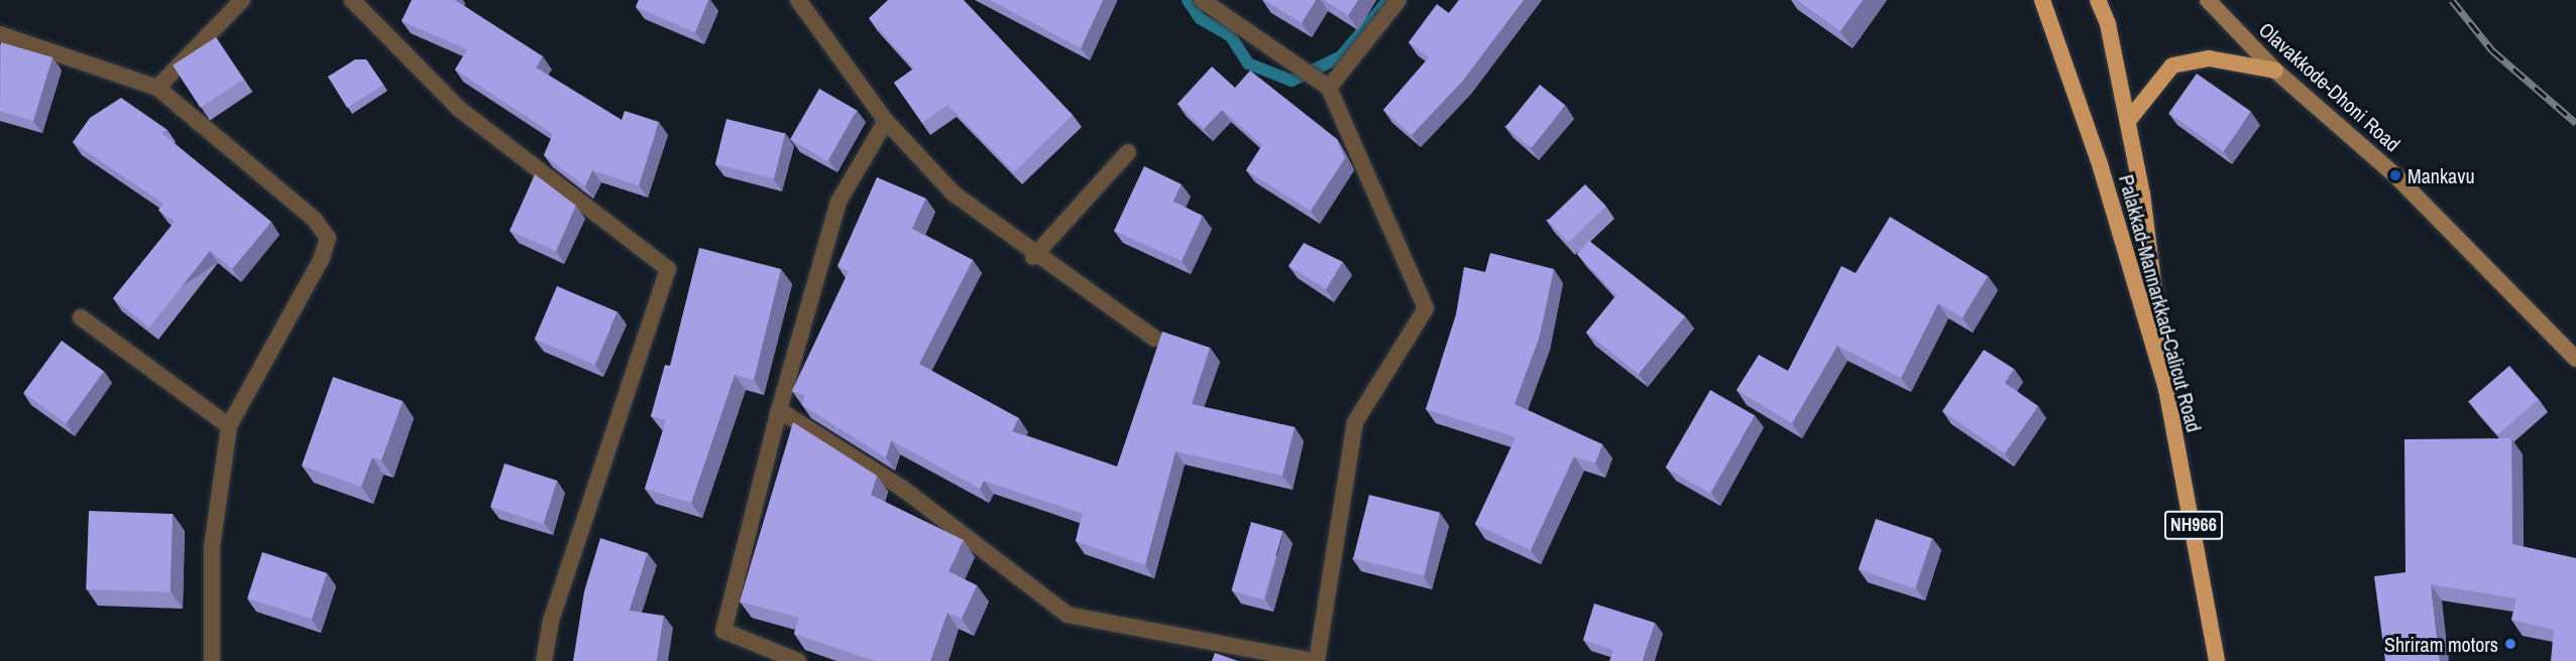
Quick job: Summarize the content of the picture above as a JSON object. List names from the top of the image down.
{
  "streets": {
    "highway": ["Palakkad-Mannarkkad-Calicut Road", "NH966"],
    "main road": ["Olavakkode-Dhoni Road"]
  },
  "crossings": [
    ["Palakkad-Mannarkkad-Calicut Road", "NH966"]
  ],
  "places": ["Mankavu", "Shriram motors"]
}
